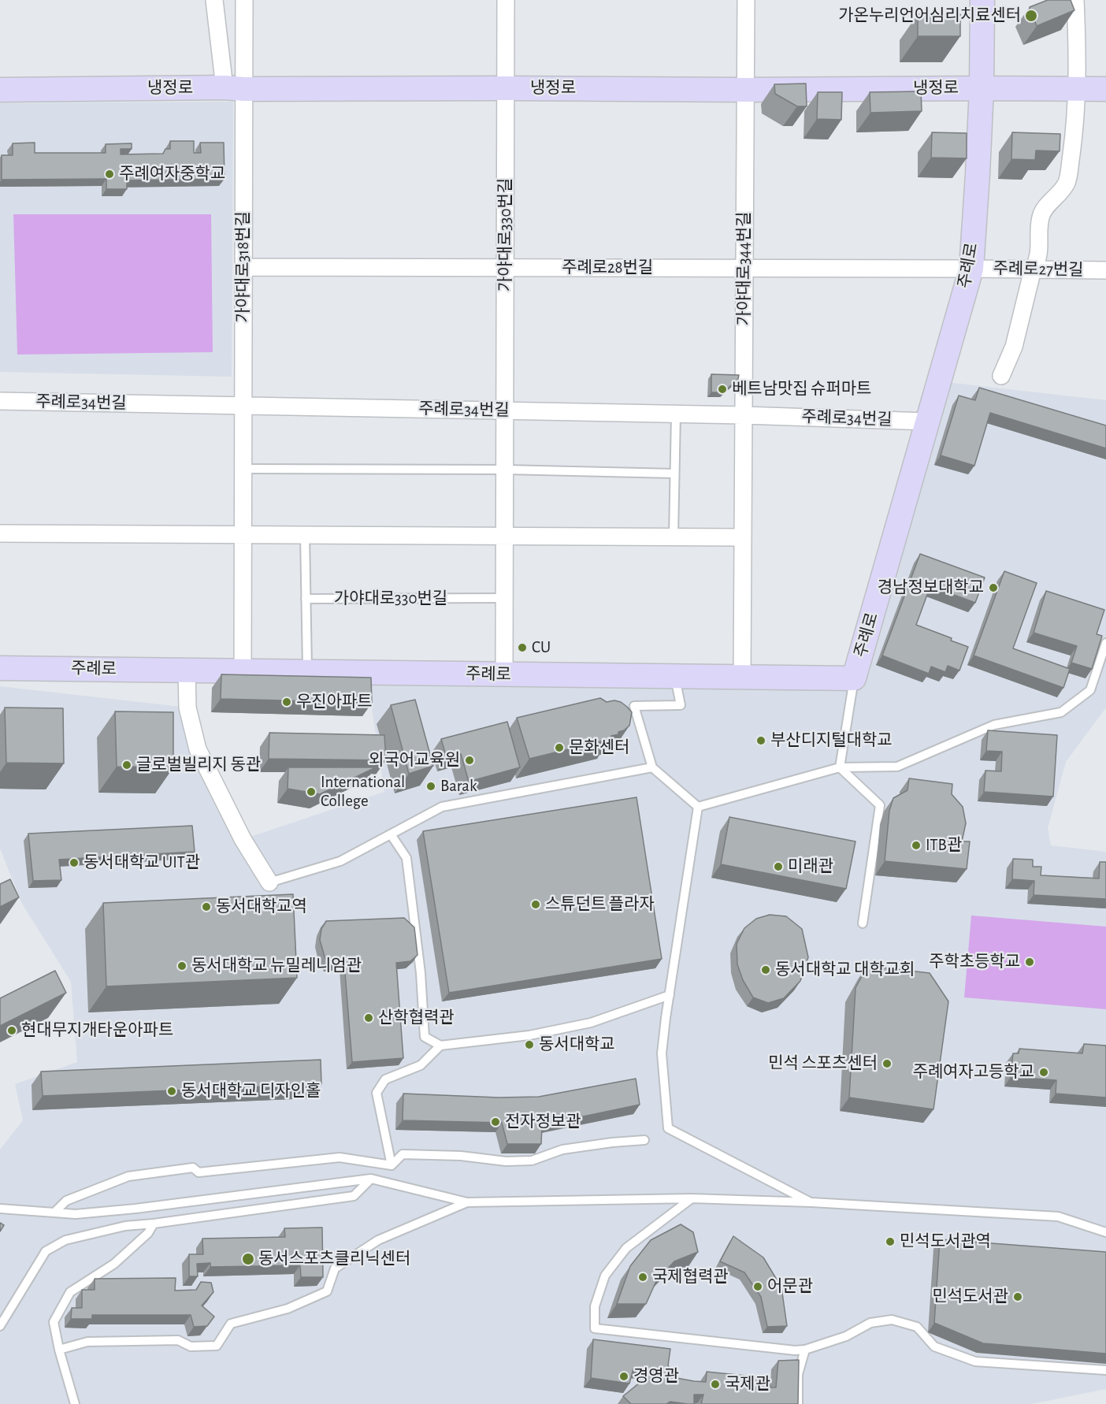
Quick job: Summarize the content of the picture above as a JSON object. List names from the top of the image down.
{
  "streets": {
    "street": [
      "냉정로",
      "가야대로330번길",
      "주례로",
      "가야대로318번길",
      "주례로28번길",
      "가야대로344번길",
      "주례로27번길",
      "주례로34번길"
    ]
  },
  "crossings": [
    ["냉정로", "가야대로330번길"],
    ["냉정로", "주례로"],
    ["냉정로", "가야대로318번길"],
    ["냉정로", "가야대로344번길"],
    ["가야대로330번길", "주례로"],
    ["가야대로330번길", "주례로28번길"],
    ["가야대로330번길", "주례로34번길"],
    ["주례로", "가야대로318번길"],
    ["주례로", "주례로28번길"],
    ["주례로", "가야대로344번길"],
    ["주례로", "주례로27번길"],
    ["주례로", "주례로34번길"],
    ["가야대로318번길", "주례로28번길"],
    ["가야대로318번길", "주례로34번길"],
    ["주례로28번길", "가야대로344번길"],
    ["주례로28번길", "주례로27번길"],
    ["가야대로344번길", "주례로34번길"]
  ],
  "places": [
    "가온누리언어심리치료센터",
    "주례여자중학교",
    "베트남맛집 슈퍼마트",
    "경남정보대학교",
    "CU",
    "우진아파트",
    "부산디지털대학교",
    "문화센터",
    "외국어교육원",
    "글로벌빌리지 동관",
    "Barak",
    "International College",
    "ITB관",
    "동서대학교 UIT관",
    "미래관",
    "스튜던트 플라자",
    "동서대학교역",
    "주학초등학교",
    "동서대학교 뉴밀레니엄관",
    "동서대학교 대학교회",
    "산학협력관",
    "현대무지개타운아파트",
    "동서대학교",
    "민석 스포츠센터",
    "주례여자고등학교",
    "동서대학교 디자인홀",
    "전자정보관",
    "민석도서관역",
    "동서스포츠클리닉센터",
    "국제협력관",
    "어문관",
    "민석도서관",
    "경영관",
    "국제관"
  ]
}
